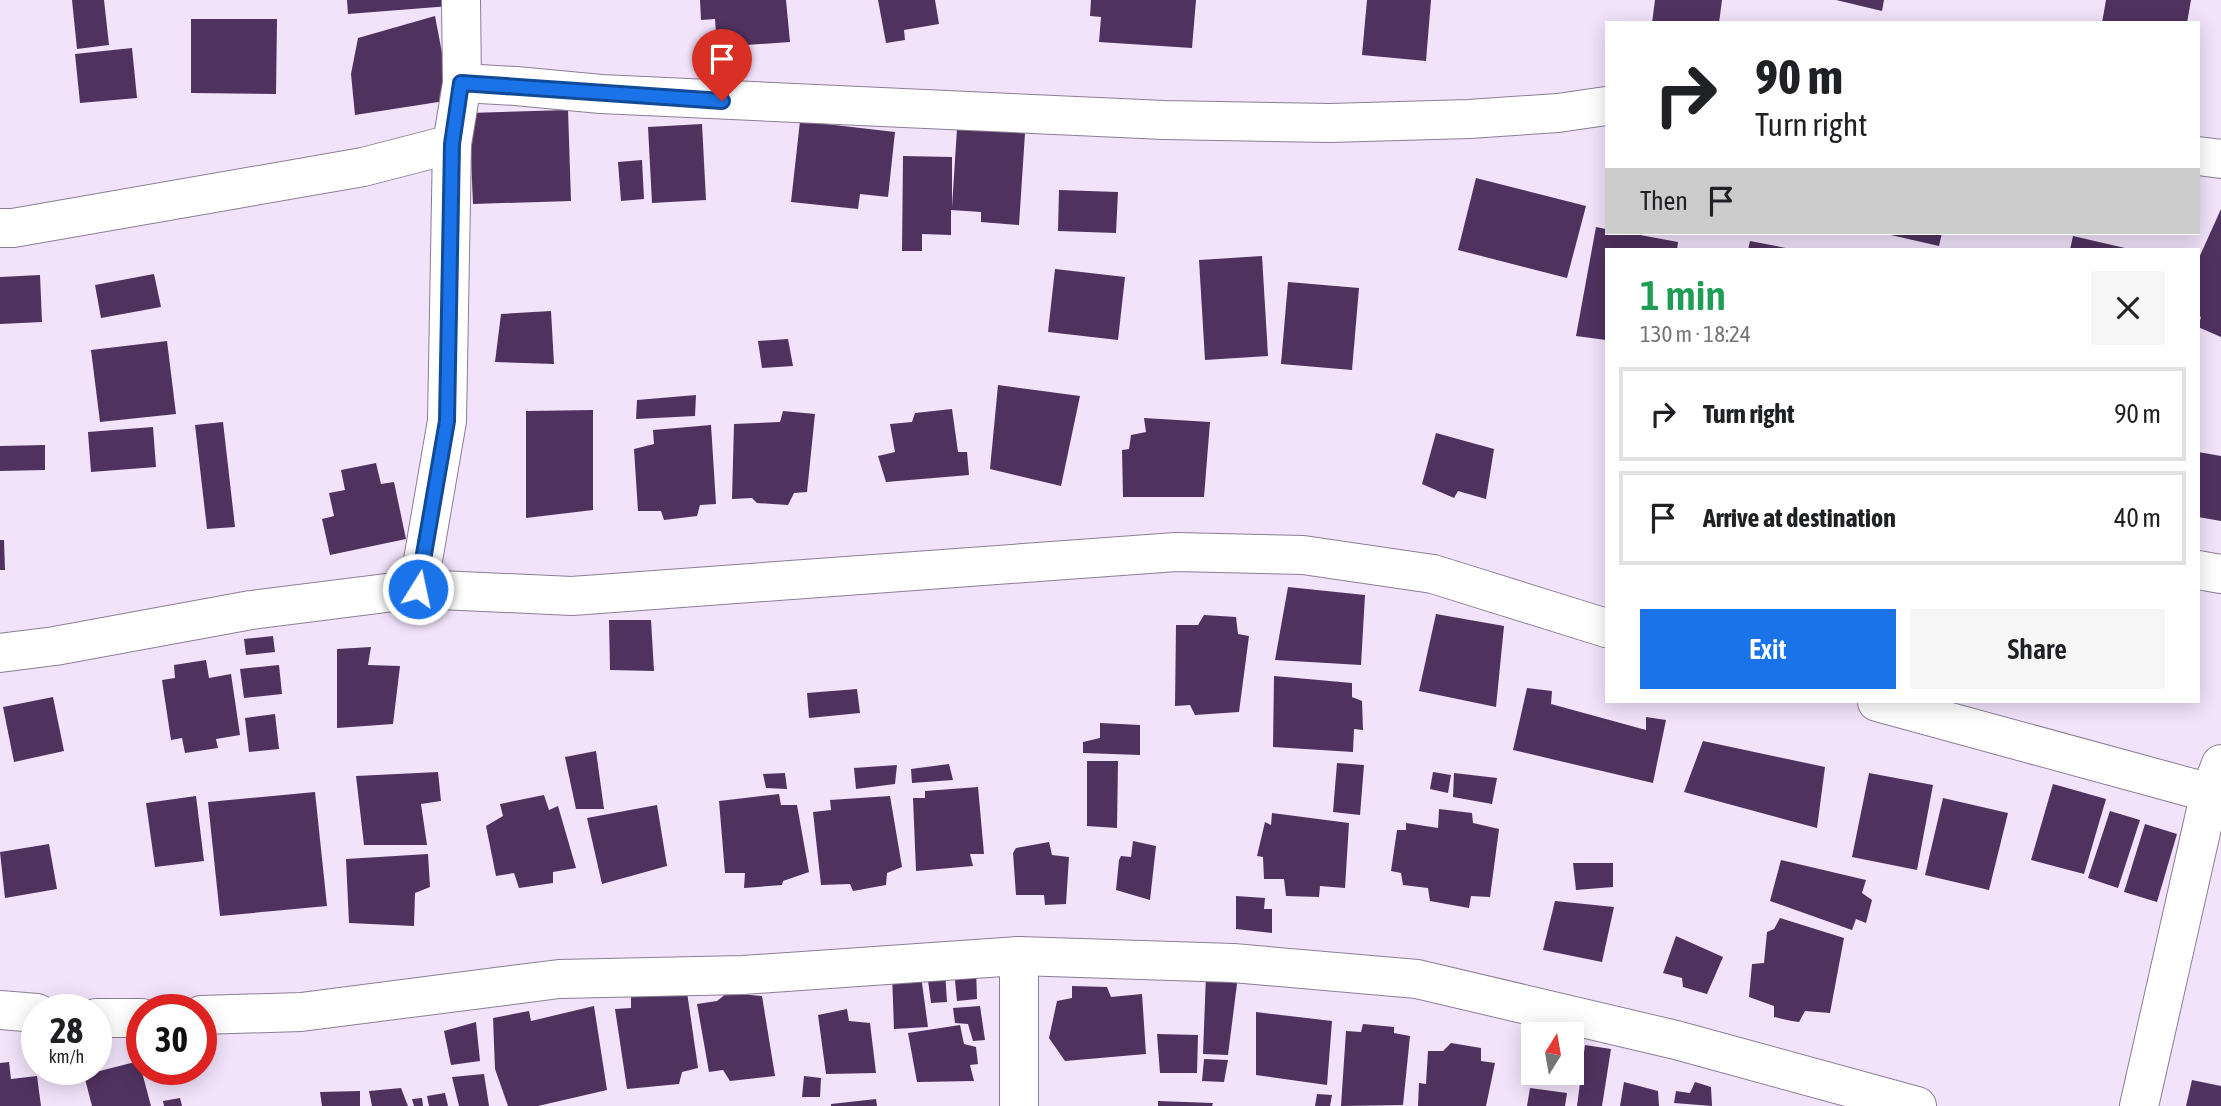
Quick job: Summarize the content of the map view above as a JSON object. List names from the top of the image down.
{
  "north": "top",
  "page": {
    "turn": ["90 m", "Turn right"],
    "then": "Then",
    "heading": ["1 min", "130 m · 18:24"],
    "list": [
      {
        "name": "Turn right",
        "value": "90 m"
      },
      {
        "name": "Arrive at destination",
        "value": "40 m"
      }
    ],
    "buttons": ["Exit", "Share"],
    "speed": "28 km/h",
    "limit": "30"
  }
}
